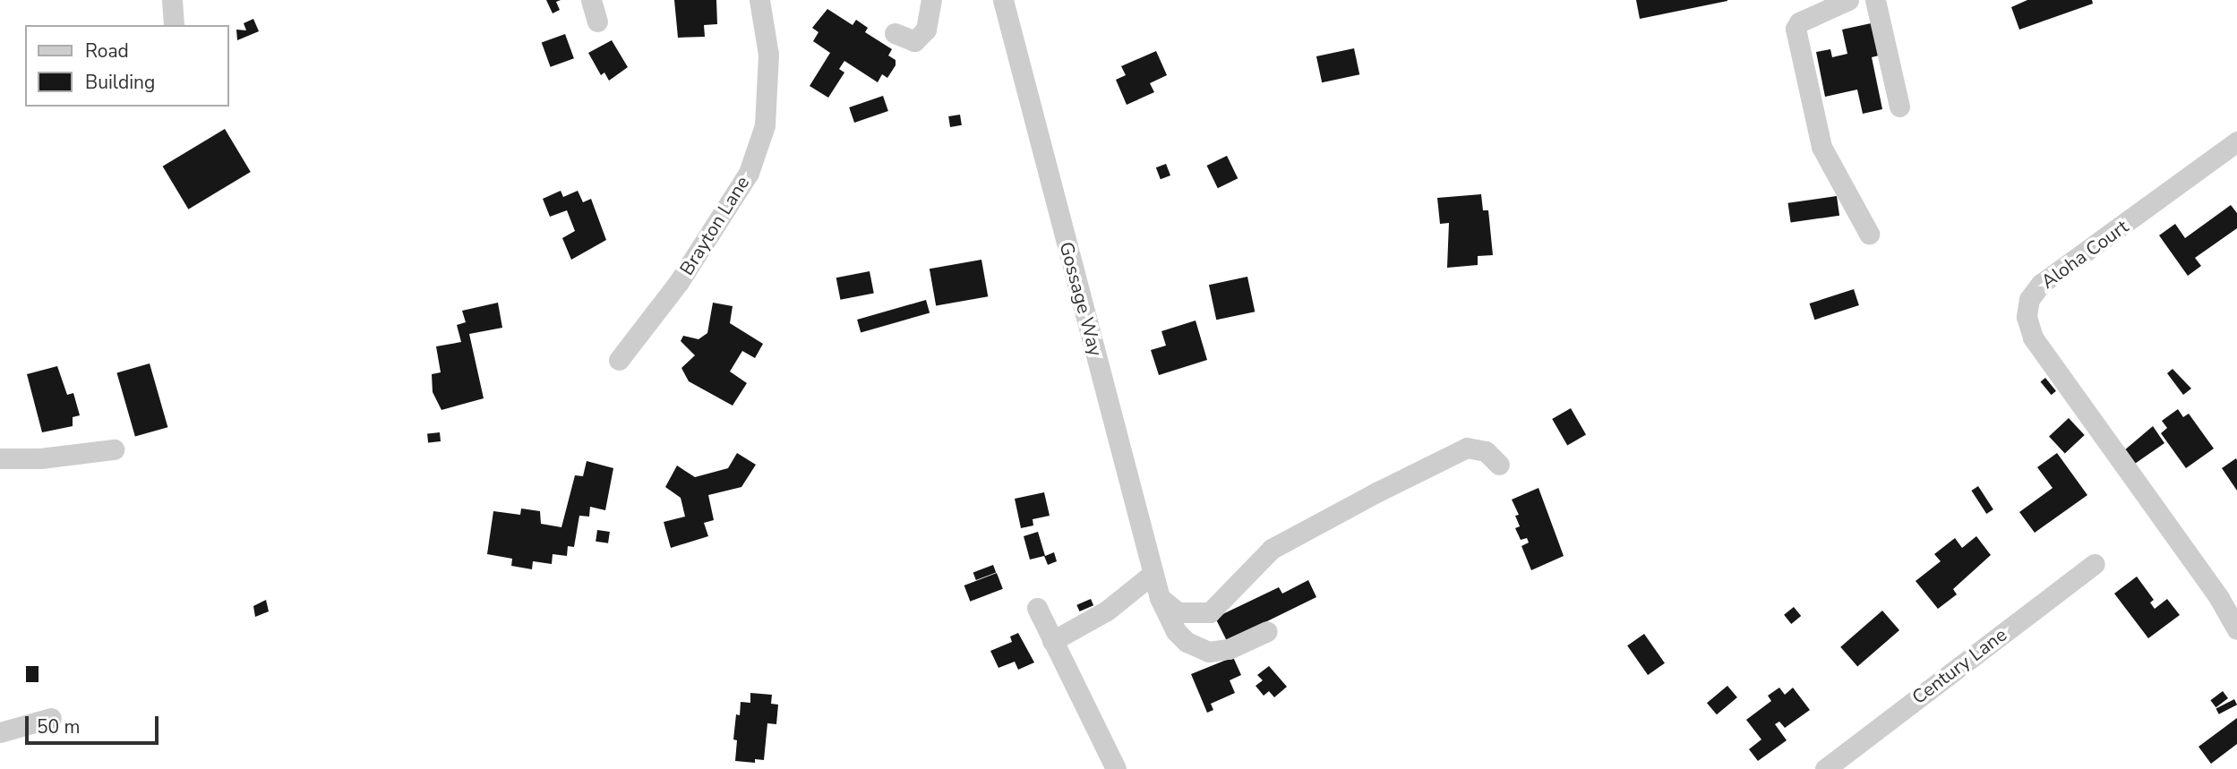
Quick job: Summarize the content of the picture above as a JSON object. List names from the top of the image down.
{
  "streets": {
    "street": [
      "Brayton Lane",
      "Aloha Court",
      "Gossage Way",
      "Century Lane"
    ]
  },
  "legend": ["Road", "Building"],
  "scale_bar": "50 m"
}
